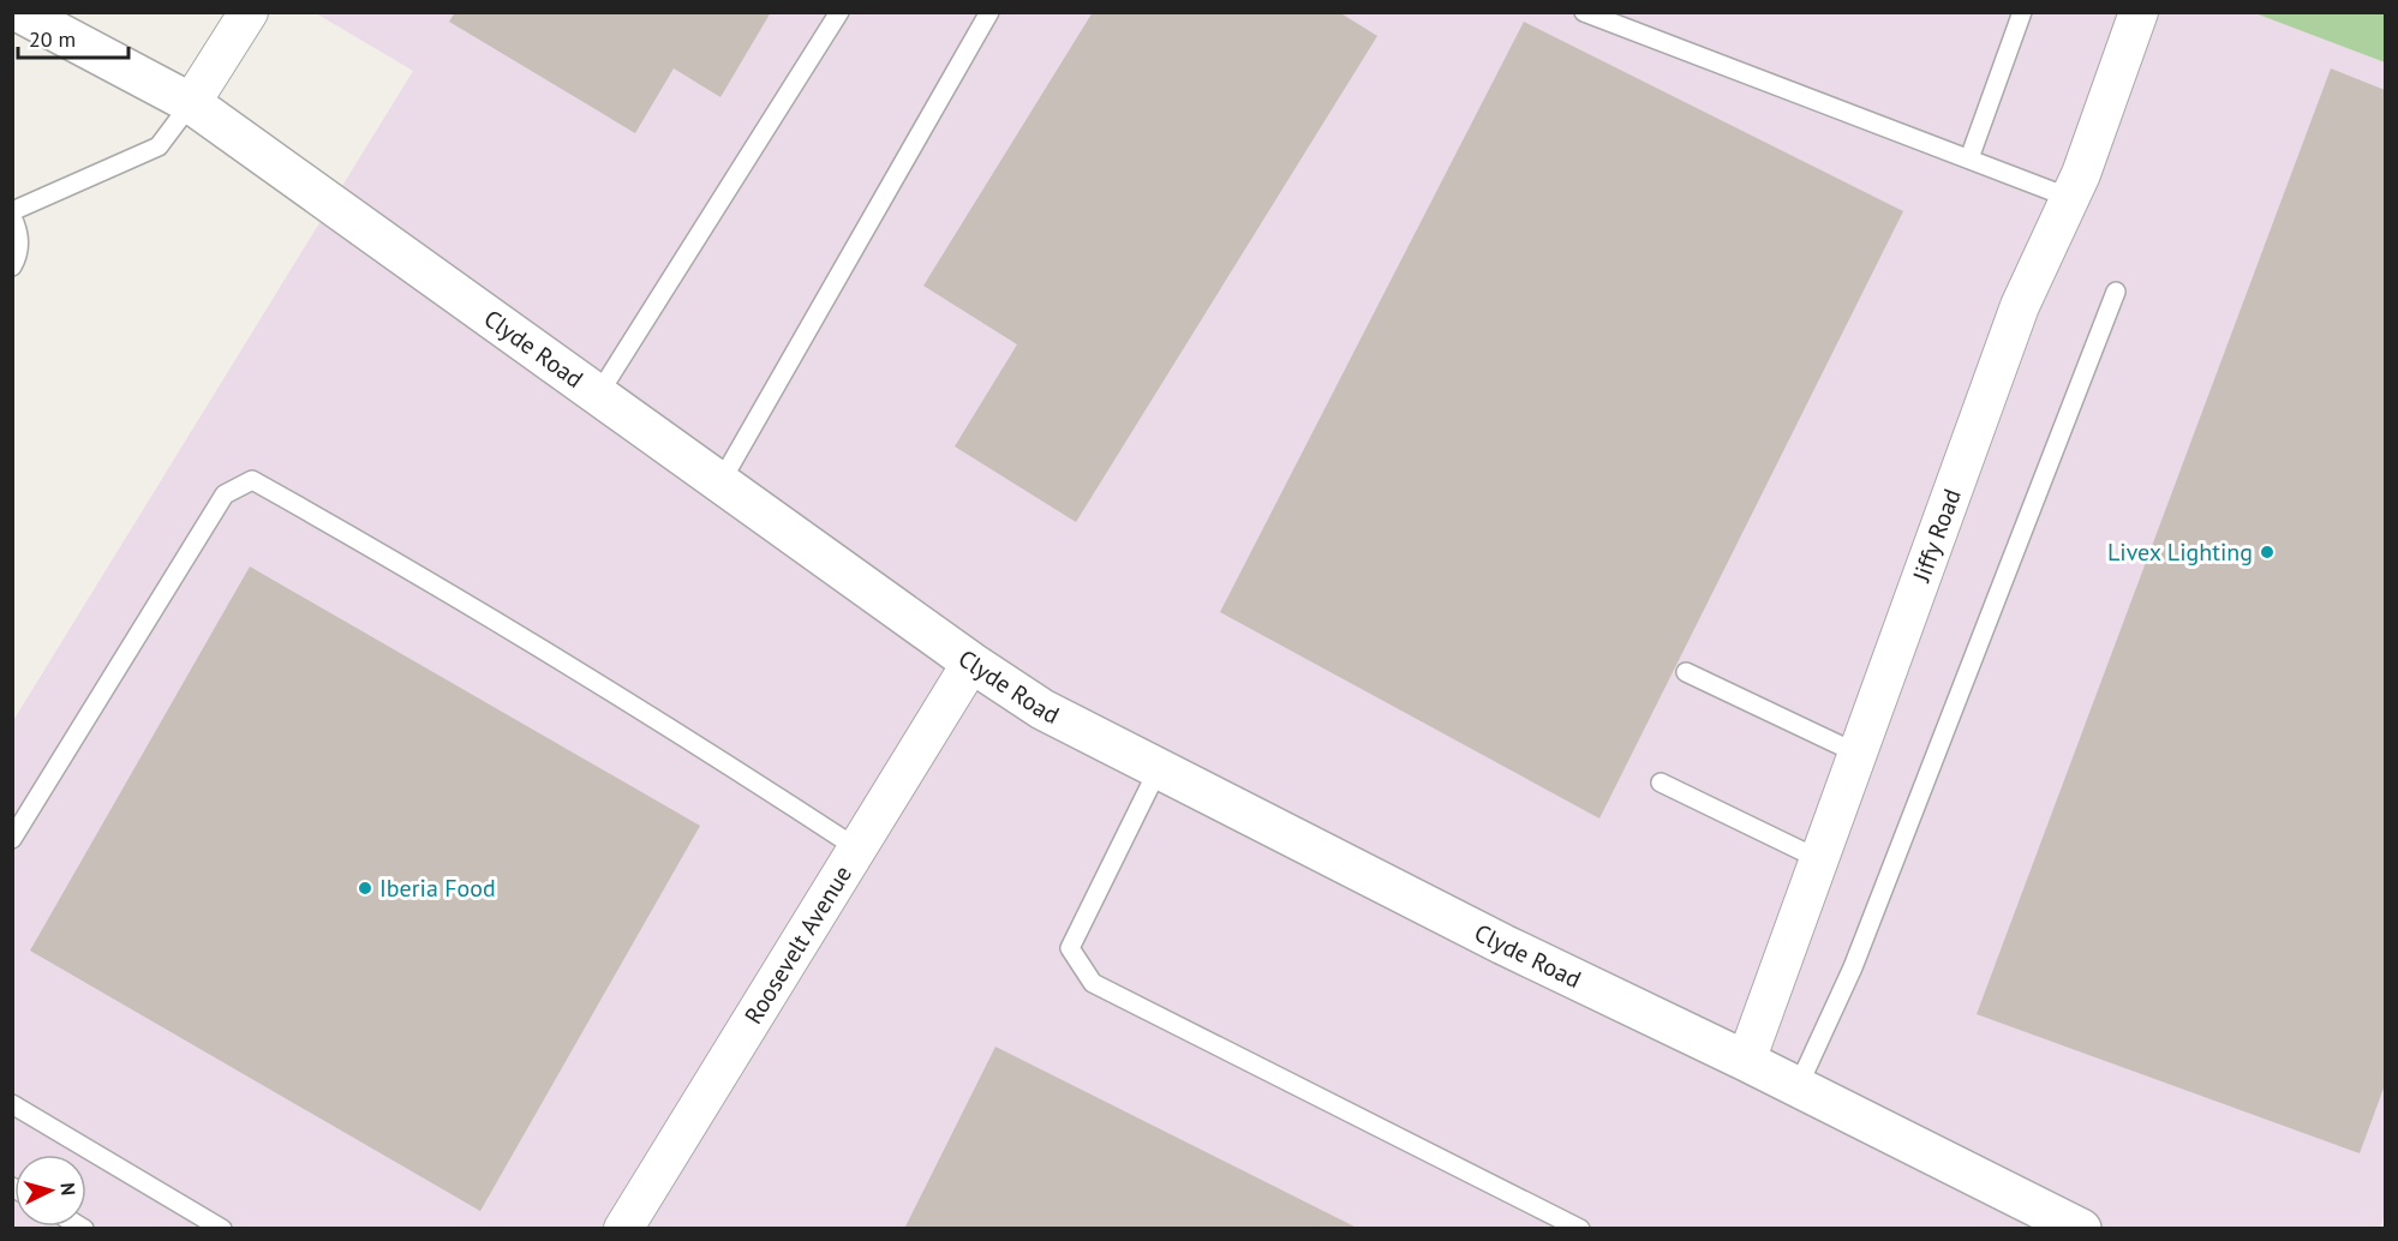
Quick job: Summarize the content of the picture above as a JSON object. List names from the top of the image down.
{
  "streets": {
    "street": ["Clyde Road", "Jiffy Road", "Roosevelt Avenue"]
  },
  "crossings": [
    ["Clyde Road", "Jiffy Road"],
    ["Clyde Road", "Roosevelt Avenue"]
  ],
  "places": ["Livex Lighting", "Iberia Food"],
  "scale_bar": "20 m",
  "north": "right"
}
